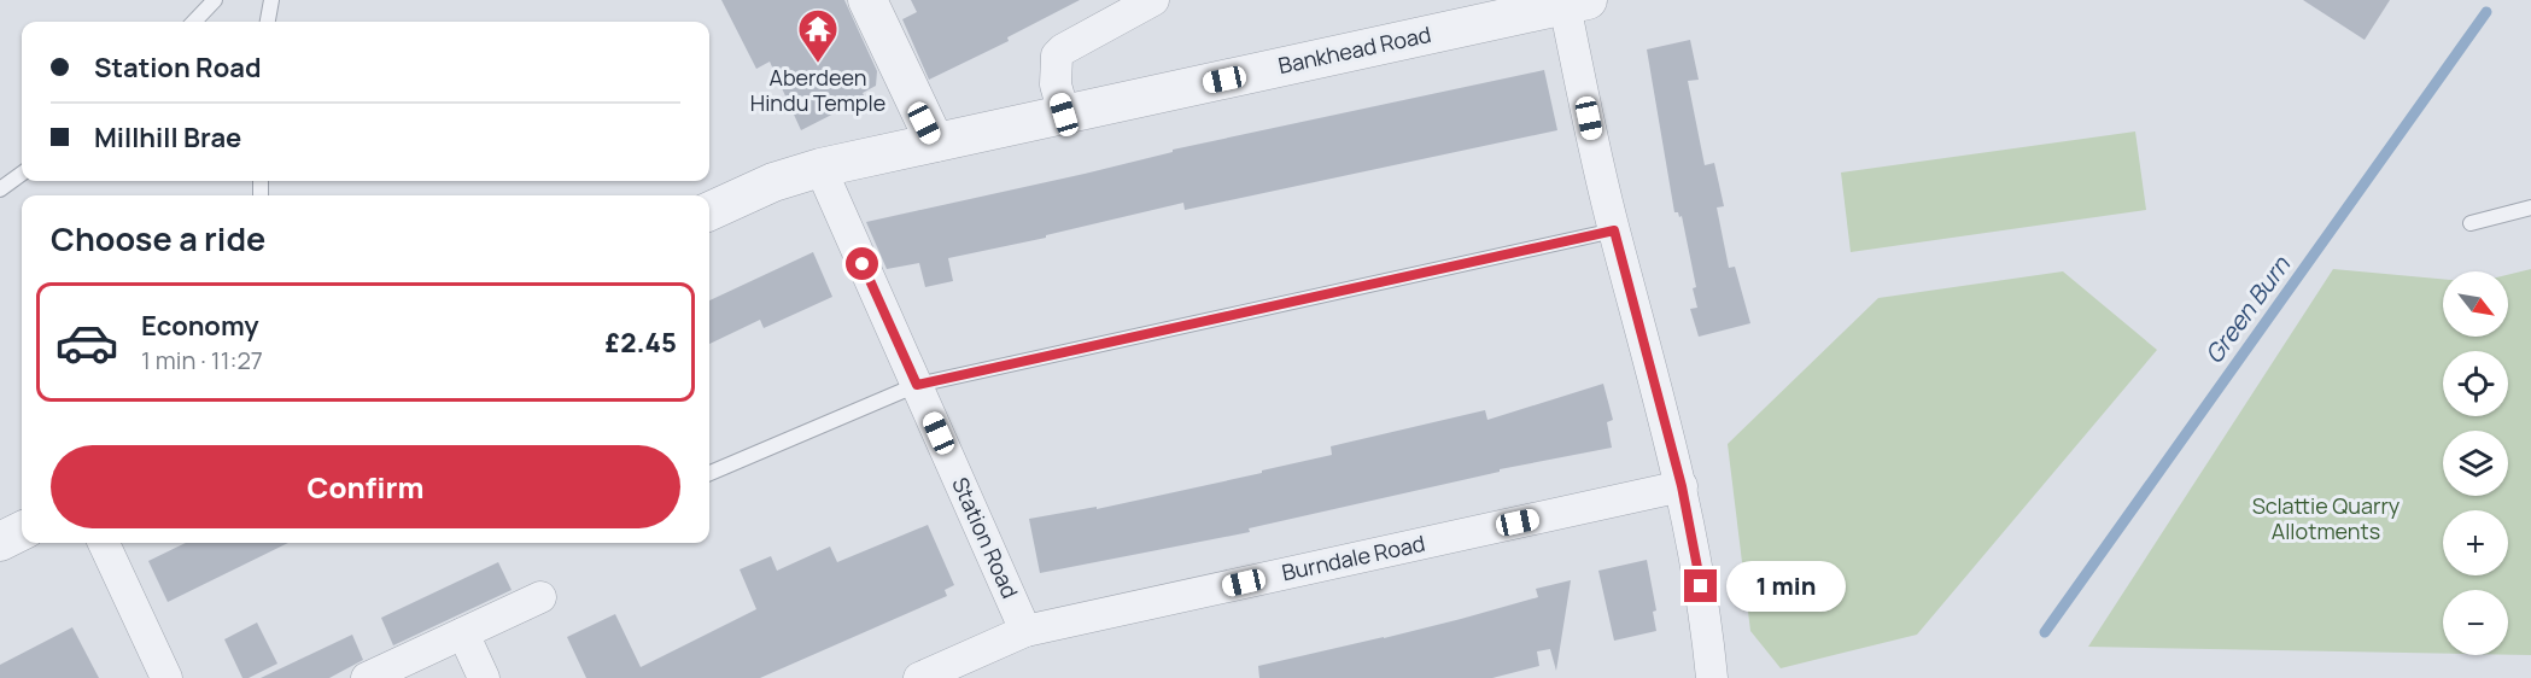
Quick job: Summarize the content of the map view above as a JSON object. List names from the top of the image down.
{
  "streets": {
    "street": ["Bankhead Road", "Station Road", "Burndale Road"]
  },
  "crossings": [
    ["Bankhead Road", "Station Road"],
    ["Station Road", "Burndale Road"]
  ],
  "water": ["Green Burn"],
  "parks": ["Sclattie Quarry Allotments"],
  "places": {
    "temple": ["Aberdeen Hindu Temple"]
  },
  "north": "bottom right",
  "page": {
    "banner": ["Station Road", "Millhill Brae"],
    "heading": "Choose a ride",
    "map_buttons": ["+", "−"],
    "list": [
      {
        "name": "Economy",
        "note": "1 min · 11:27",
        "value": "£2.45"
      }
    ],
    "buttons": "Confirm",
    "bubble": "1 min"
  }
}
